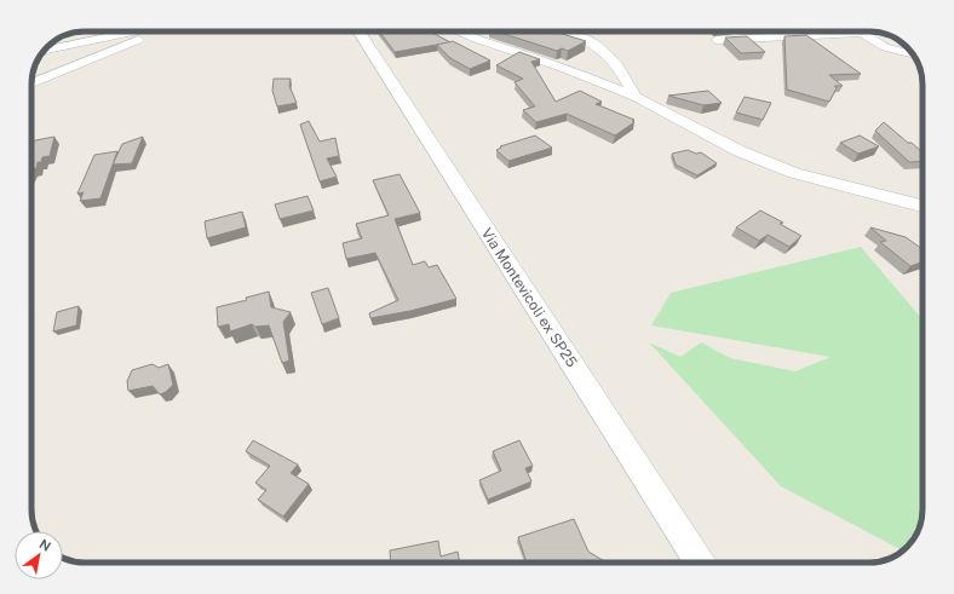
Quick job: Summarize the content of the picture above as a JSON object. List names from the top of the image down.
{
  "streets": {
    "street": ["Via Montevicoli ex SP25"]
  },
  "north": "top right"
}
